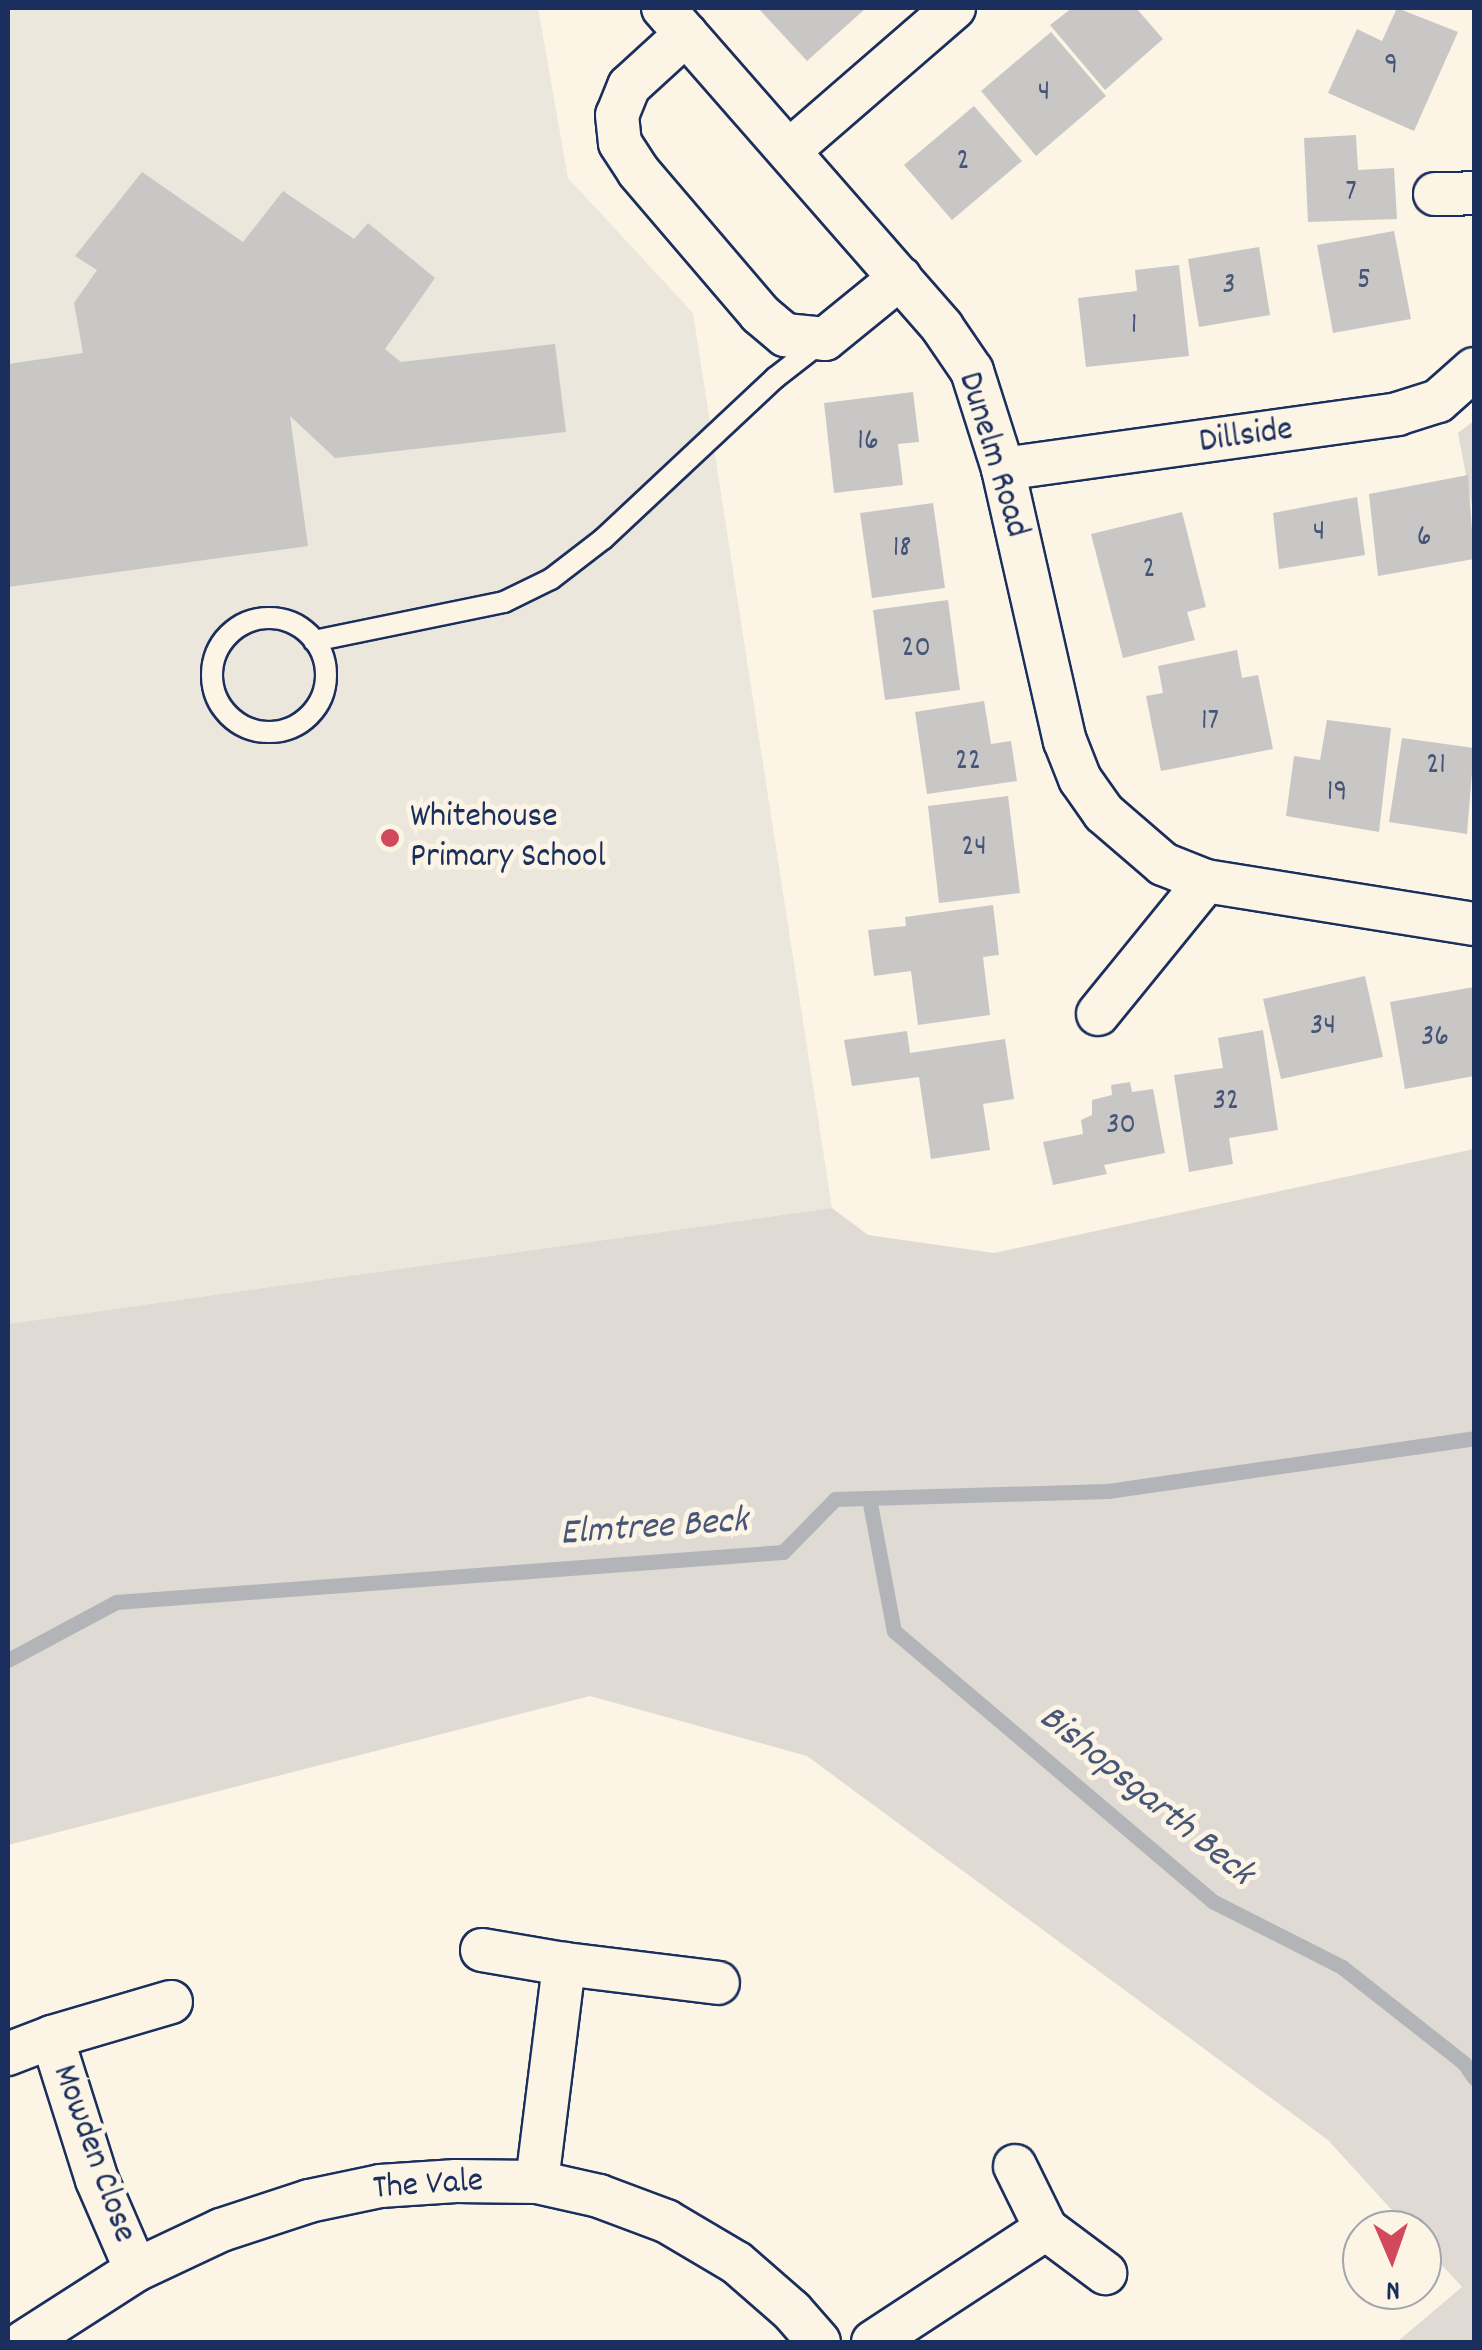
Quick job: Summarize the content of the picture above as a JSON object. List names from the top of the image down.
{
  "streets": {
    "street": [
      "Dillside",
      "Dunelm Road",
      "Mowden Close",
      "The Vale"
    ]
  },
  "crossings": [
    ["Dillside", "Dunelm Road"],
    ["Mowden Close", "The Vale"]
  ],
  "water": ["Elmtree Beck", "Bishopsgarth Beck"],
  "places": ["Whitehouse Primary School"],
  "house_numbers": [
    "9",
    "4",
    "2",
    "7",
    "5",
    "3",
    "1",
    "16",
    "4",
    "6",
    "18",
    "2",
    "20",
    "17",
    "22",
    "21",
    "19",
    "24",
    "34",
    "36",
    "32",
    "30"
  ],
  "north": "bottom"
}
